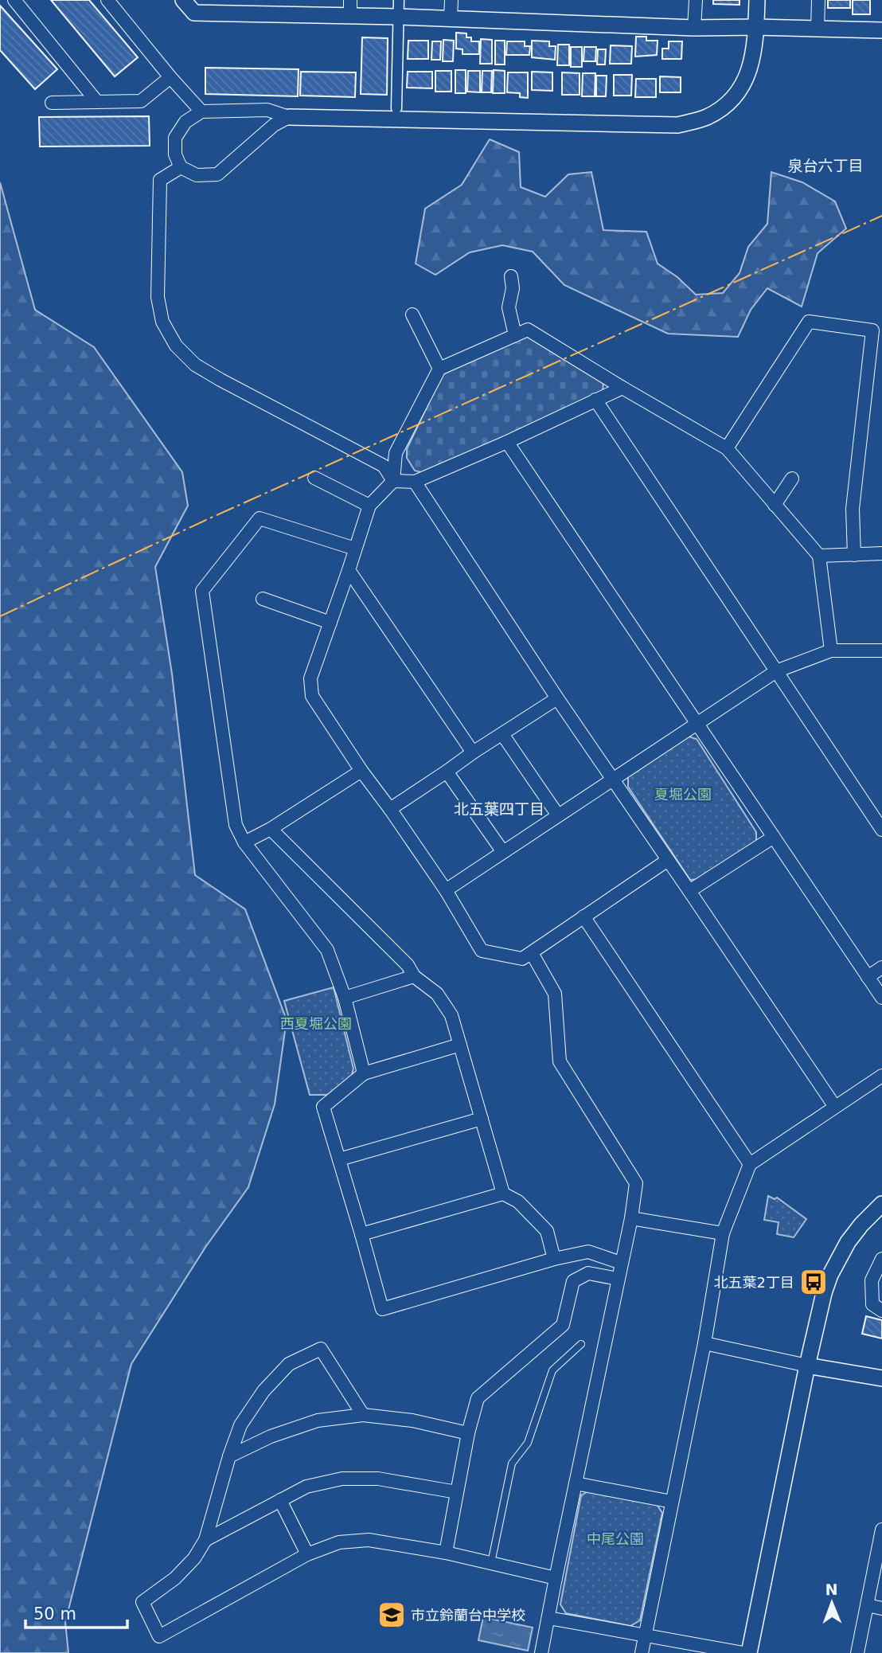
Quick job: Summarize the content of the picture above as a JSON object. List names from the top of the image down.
{
  "districts": ["泉台六丁目", "北五葉四丁目"],
  "parks": ["夏堀公園", "西夏堀公園", "中尾公園"],
  "places": {
    "bus stop": ["北五葉2丁目"],
    "school or university": ["市立鈴蘭台中学校"]
  },
  "scale_bar": "50 m",
  "north": "top"
}
